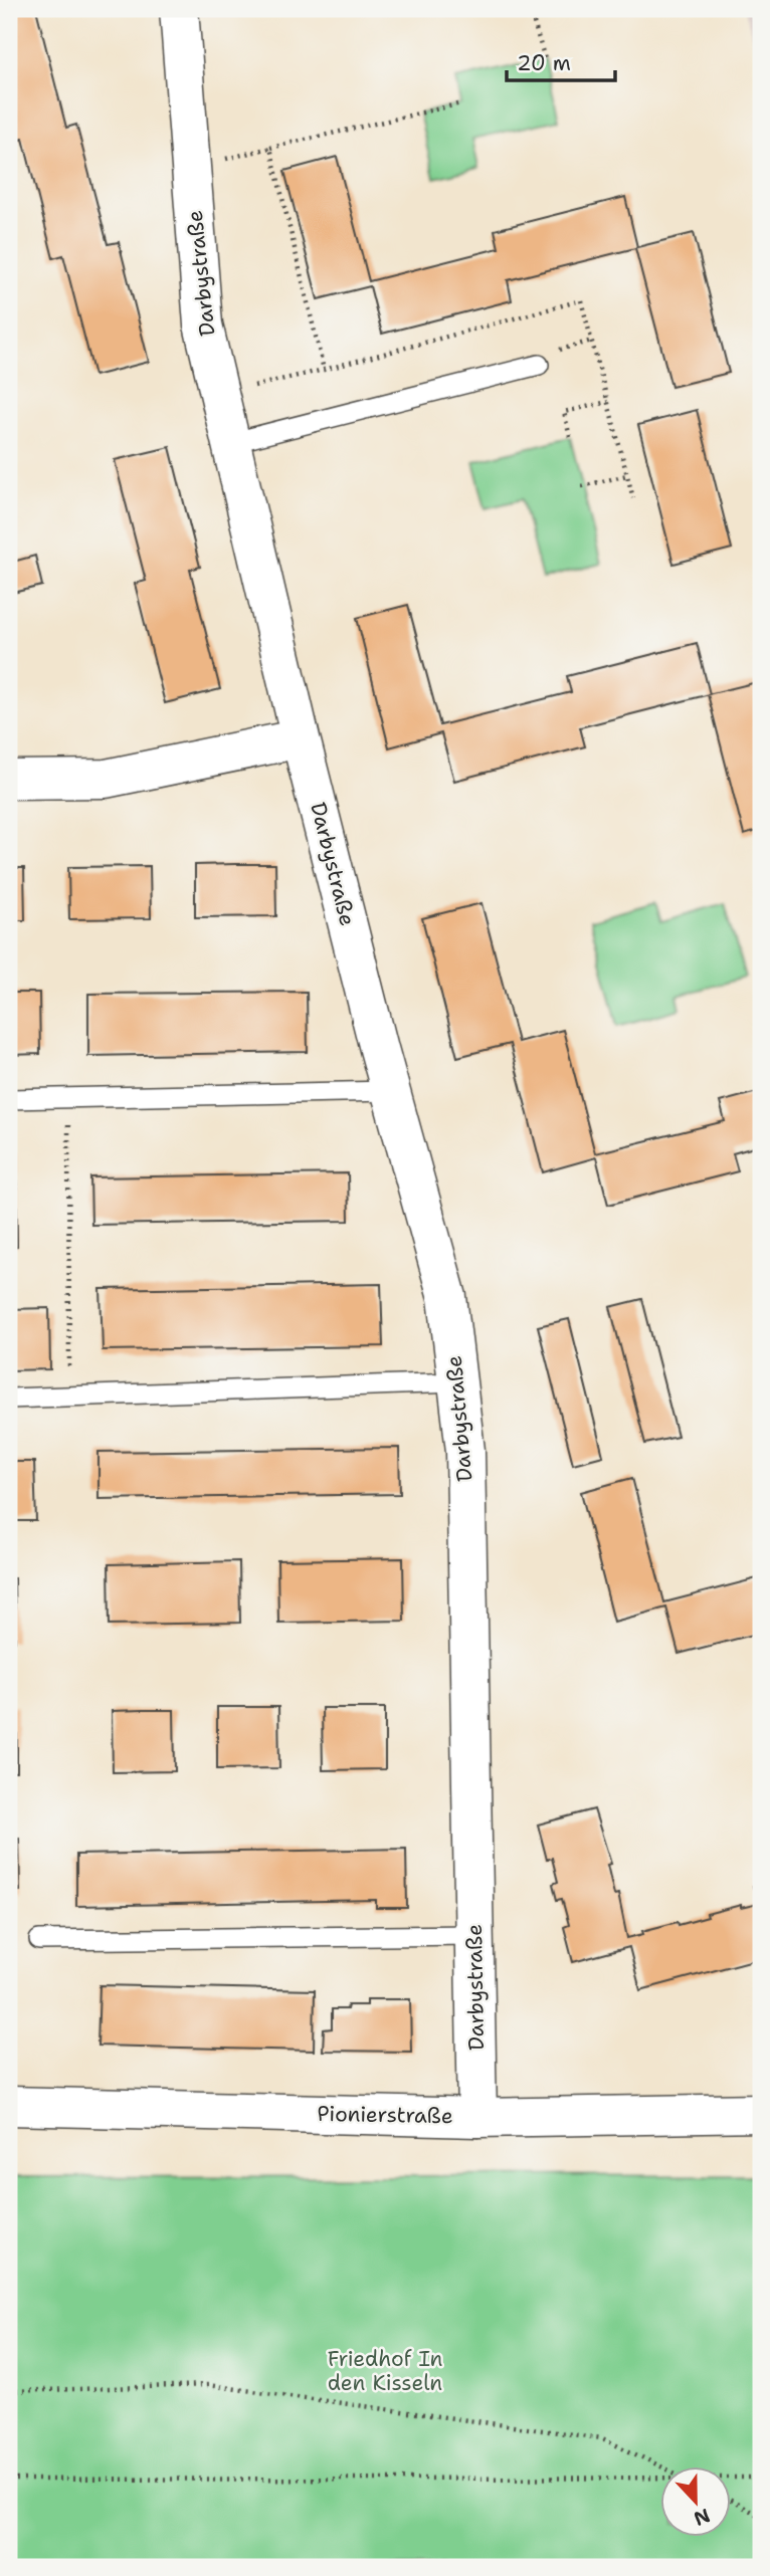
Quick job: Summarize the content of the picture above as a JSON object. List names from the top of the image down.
{
  "streets": {
    "street": ["Darbystraße", "Pionierstraße"]
  },
  "crossings": [
    ["Darbystraße", "Pionierstraße"]
  ],
  "parks": ["Friedhof In den Kisseln"],
  "scale_bar": "20 m",
  "north": "bottom"
}
